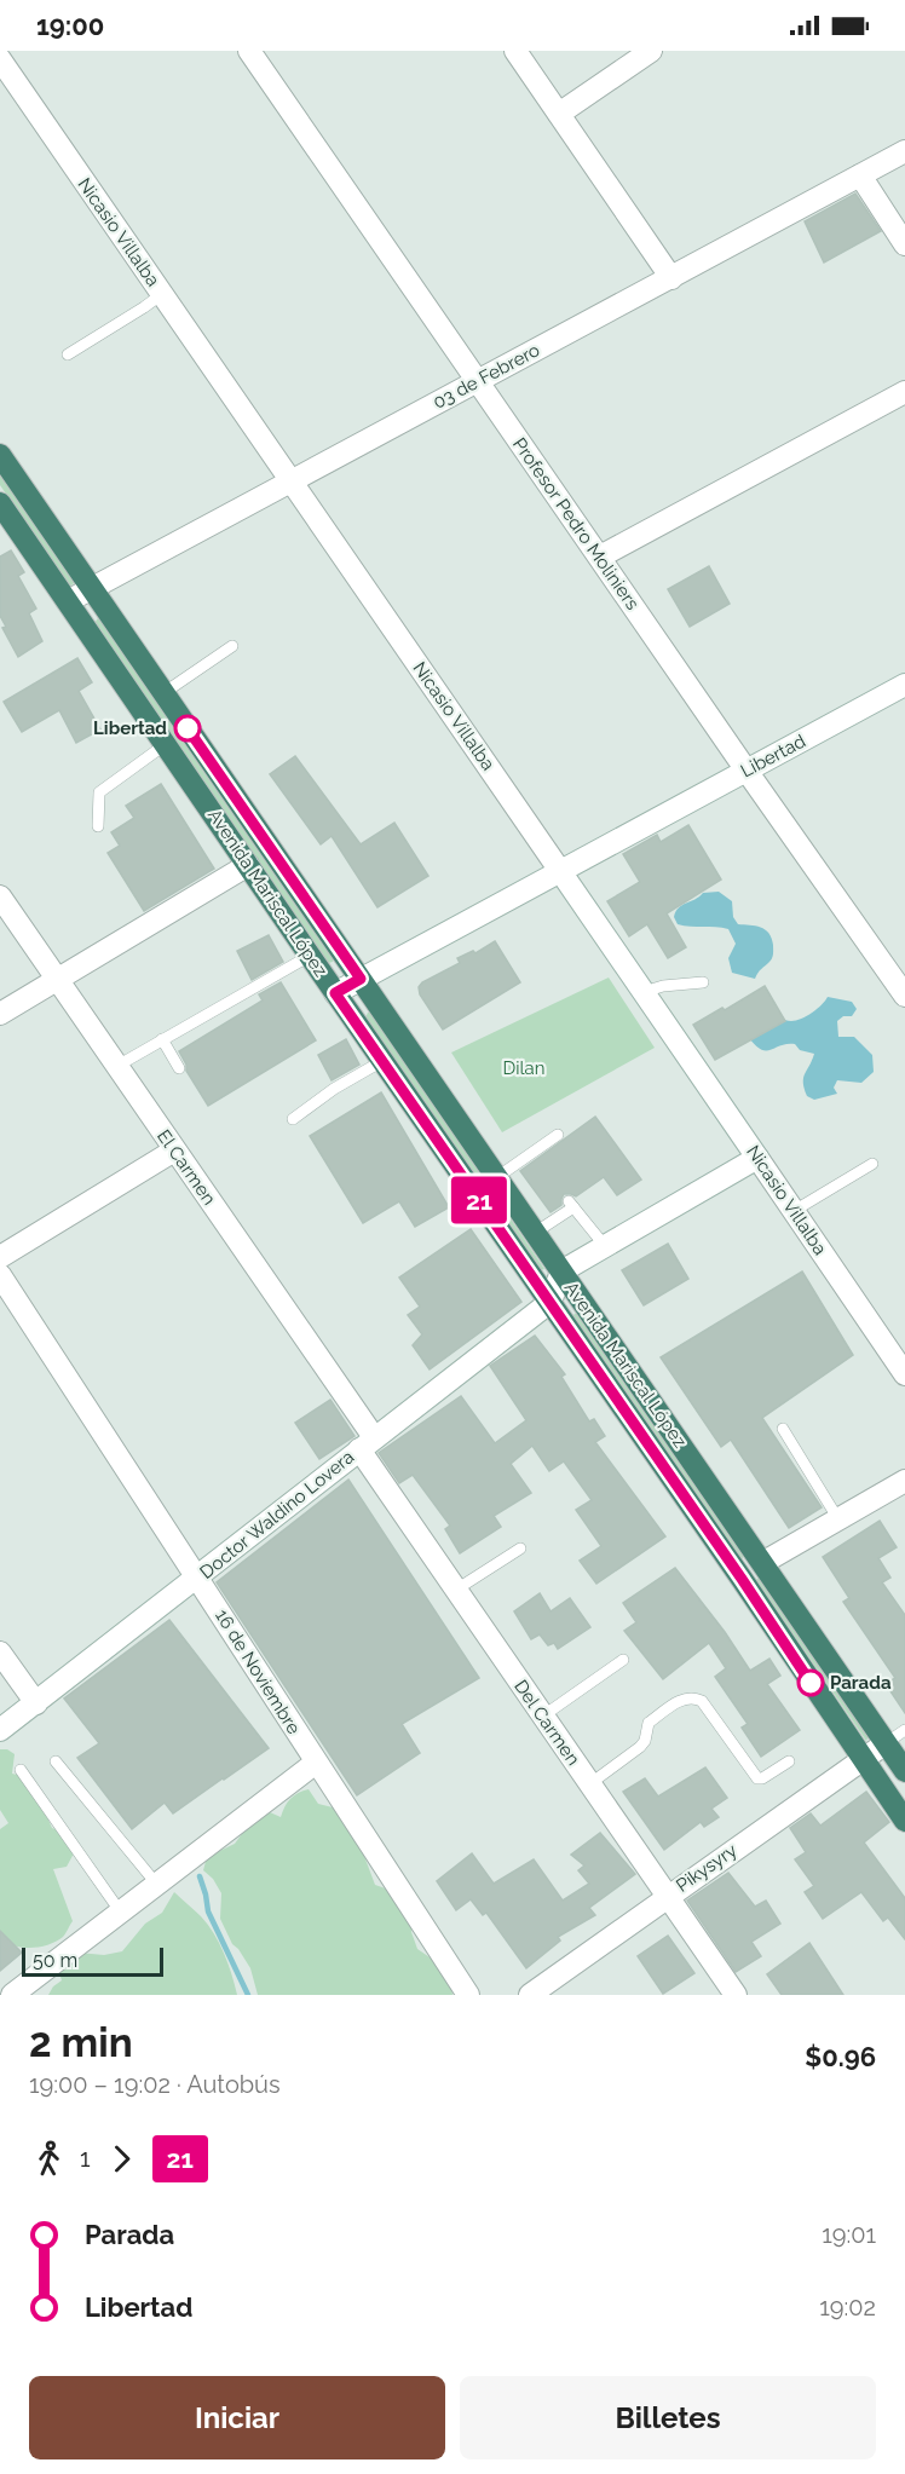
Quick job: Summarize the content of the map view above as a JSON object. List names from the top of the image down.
{
  "streets": {
    "highway": ["Avenida Mariscal López"],
    "street": [
      "Nicasio Villalba",
      "03 de Febrero",
      "Profesor Pedro Moliniers",
      "Libertad",
      "El Carmen",
      "Doctor Waldino Lovera",
      "16 de Noviembre",
      "Del Carmen",
      "Pikysyry"
    ]
  },
  "crossings": [
    ["Nicasio Villalba", "03 de Febrero"],
    ["Nicasio Villalba", "Libertad"],
    ["03 de Febrero", "Profesor Pedro Moliniers"],
    ["03 de Febrero", "Avenida Mariscal López"],
    ["Profesor Pedro Moliniers", "Libertad"],
    ["Libertad", "Avenida Mariscal López"],
    ["Avenida Mariscal López", "Doctor Waldino Lovera"],
    ["Avenida Mariscal López", "Pikysyry"],
    ["El Carmen", "Doctor Waldino Lovera"],
    ["El Carmen", "Del Carmen"],
    ["Doctor Waldino Lovera", "16 de Noviembre"],
    ["Doctor Waldino Lovera", "Del Carmen"],
    ["Del Carmen", "Pikysyry"]
  ],
  "parks": ["Dilan"],
  "places": ["Libertad", "Parada"],
  "lines": ["bus line 21"],
  "scale_bar": "50 m",
  "page": {
    "status": "19:00",
    "on_map": "21",
    "scale": "50 m",
    "heading": ["2 min", "19:00 – 19:02 · Autobús", "$0.96"],
    "legs": ["1", "21"],
    "list": [
      {
        "name": "Parada",
        "value": "19:01"
      },
      {
        "name": "Libertad",
        "value": "19:02"
      }
    ],
    "buttons": ["Iniciar", "Billetes"]
  }
}
